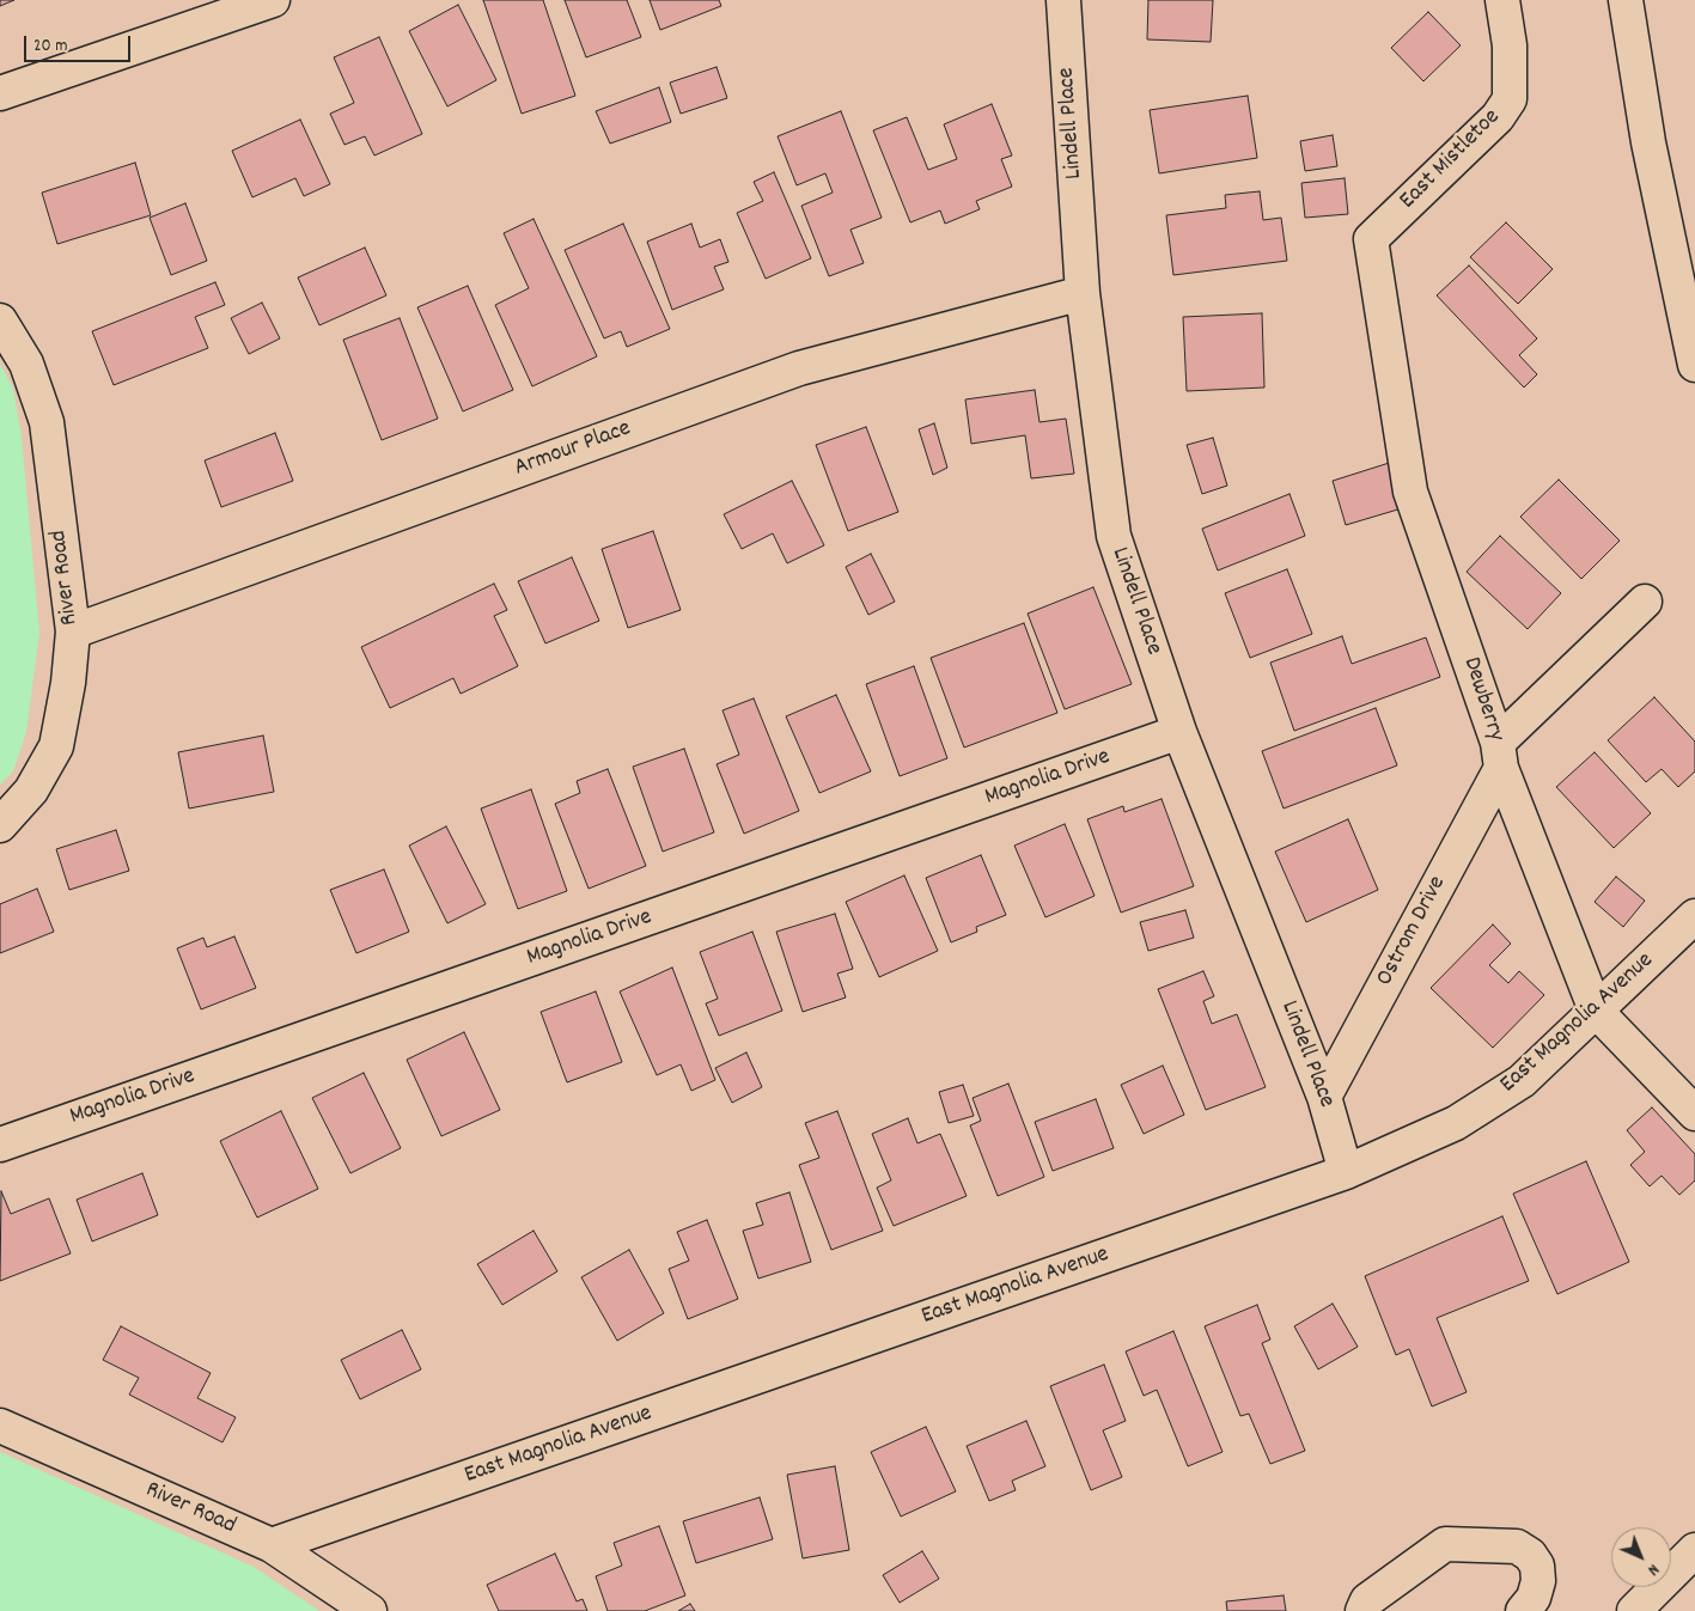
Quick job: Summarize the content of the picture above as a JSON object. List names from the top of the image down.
{
  "streets": {
    "main road": [
      "Lindell Place",
      "East Mistletoe",
      "Armour Place",
      "River Road",
      "Dewberry",
      "Magnolia Drive",
      "Ostrom Drive",
      "East Magnolia Avenue"
    ]
  },
  "crossings": [
    ["Lindell Place", "Armour Place"],
    ["Lindell Place", "Magnolia Drive"],
    ["Lindell Place", "Ostrom Drive"],
    ["Lindell Place", "East Magnolia Avenue"],
    ["East Mistletoe", "Dewberry"],
    ["Armour Place", "River Road"],
    ["River Road", "East Magnolia Avenue"],
    ["Dewberry", "Ostrom Drive"],
    ["Dewberry", "East Magnolia Avenue"]
  ],
  "scale_bar": "20 m",
  "north": "bottom right"
}
